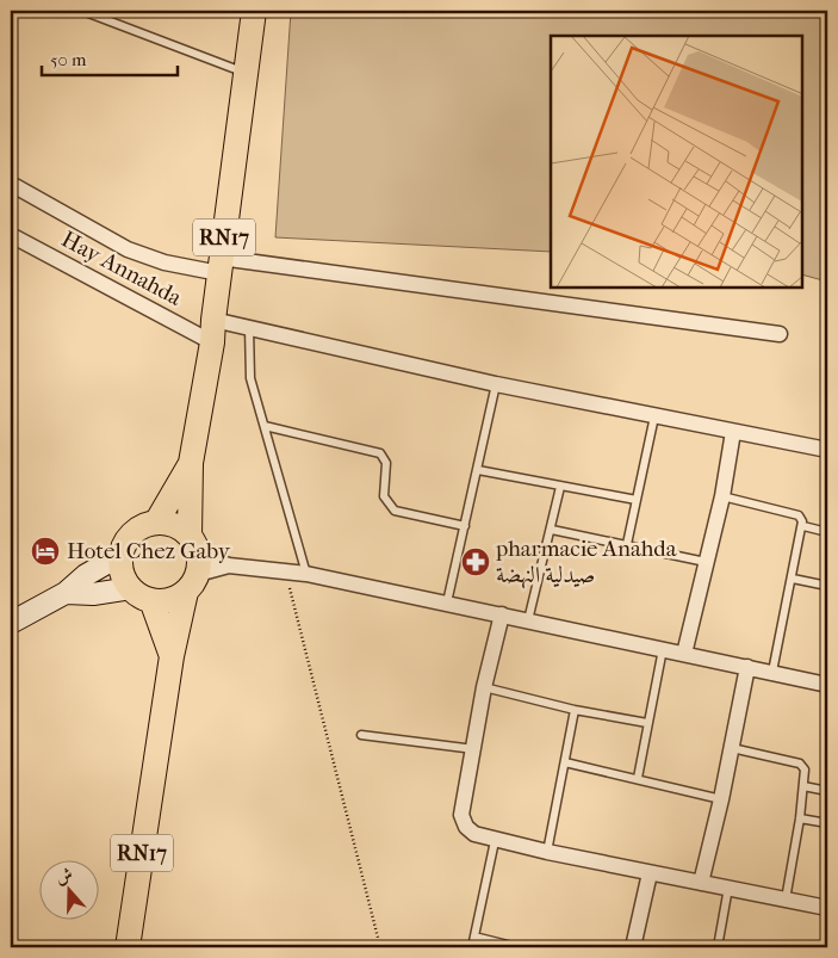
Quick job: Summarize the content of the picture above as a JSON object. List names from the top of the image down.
{
  "streets": {
    "main road": ["RN17"],
    "street": ["Hay Annahda"]
  },
  "crossings": [
    ["RN17", "Hay Annahda"]
  ],
  "places": {
    "hotel": ["Hotel Chez Gaby"],
    "pharmacy": ["pharmacie Anahda صيدلية النهضة"]
  },
  "scale_bar": "50 m",
  "north": "top"
}
